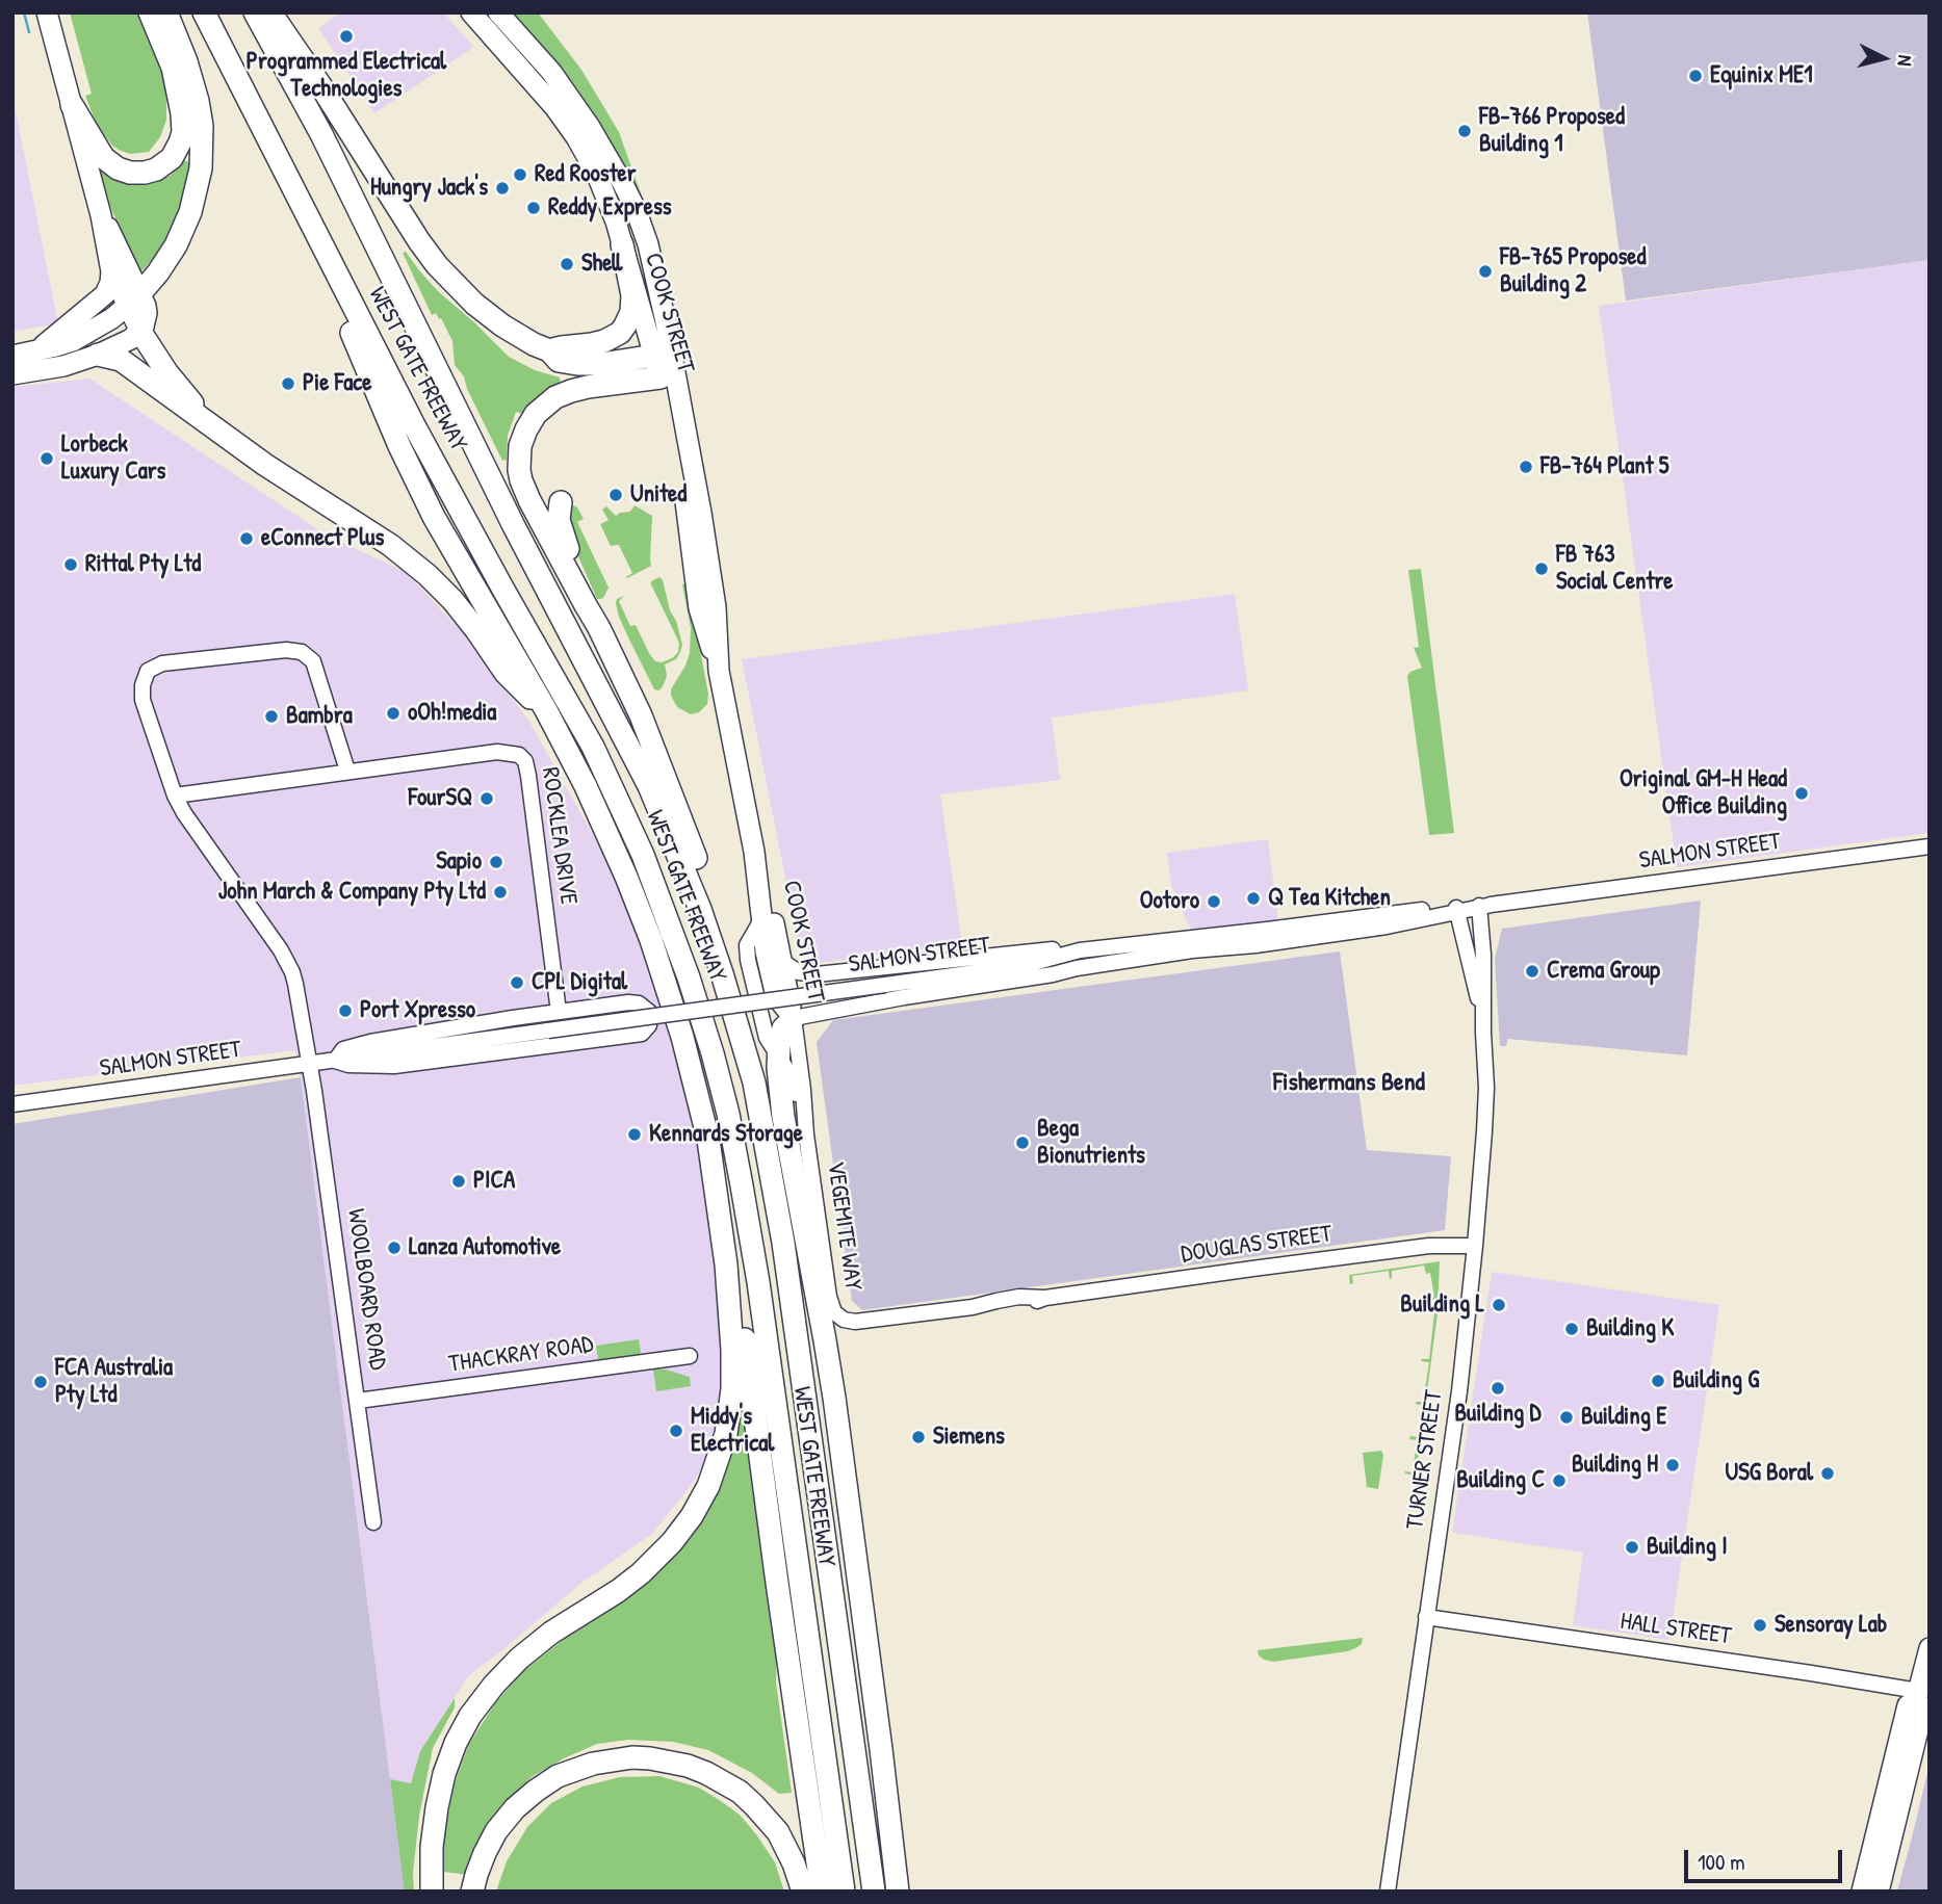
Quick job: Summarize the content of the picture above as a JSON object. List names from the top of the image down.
{
  "streets": {
    "highway": ["WEST GATE FREEWAY"],
    "main road": ["COOK STREET"],
    "street": [
      "ROCKLEA DRIVE",
      "SALMON STREET",
      "VEGEMITE WAY",
      "DOUGLAS STREET",
      "WOOLBOARD ROAD",
      "THACKRAY ROAD",
      "TURNER STREET",
      "HALL STREET"
    ]
  },
  "crossings": [
    ["COOK STREET", "SALMON STREET"],
    ["COOK STREET", "VEGEMITE WAY"],
    ["ROCKLEA DRIVE", "SALMON STREET"],
    ["SALMON STREET", "VEGEMITE WAY"],
    ["SALMON STREET", "WOOLBOARD ROAD"],
    ["SALMON STREET", "TURNER STREET"],
    ["VEGEMITE WAY", "DOUGLAS STREET"],
    ["DOUGLAS STREET", "TURNER STREET"],
    ["WOOLBOARD ROAD", "THACKRAY ROAD"],
    ["TURNER STREET", "HALL STREET"]
  ],
  "districts": ["Fishermans Bend"],
  "places": [
    "Programmed Electrical Technologies",
    "Equinix ME1",
    "FB-766 Proposed Building 1",
    "Red Rooster",
    "Hungry Jack's",
    "Reddy Express",
    "Shell",
    "FB-765 Proposed Building 2",
    "Pie Face",
    "Lorbeck Luxury Cars",
    "FB-764 Plant 5",
    "United",
    "eConnect Plus",
    "Rittal Pty Ltd",
    "FB 763 Social Centre",
    "oOh!media",
    "Bambra",
    "Original GM-H Head Office Building",
    "FourSQ",
    "Sapio",
    "John March & Company Pty Ltd",
    "Q Tea Kitchen",
    "Ootoro",
    "Crema Group",
    "CPL Digital",
    "Port Xpresso",
    "Kennards Storage",
    "Bega Bionutrients",
    "PICA",
    "Lanza Automotive",
    "Building L",
    "Building K",
    "Building G",
    "FCA Australia Pty Ltd",
    "Building D",
    "Building E",
    "Middy's Electrical",
    "Siemens",
    "Building H",
    "USG Boral",
    "Building C",
    "Building I",
    "Sensoray Lab"
  ],
  "scale_bar": "100 m",
  "north": "right"
}
